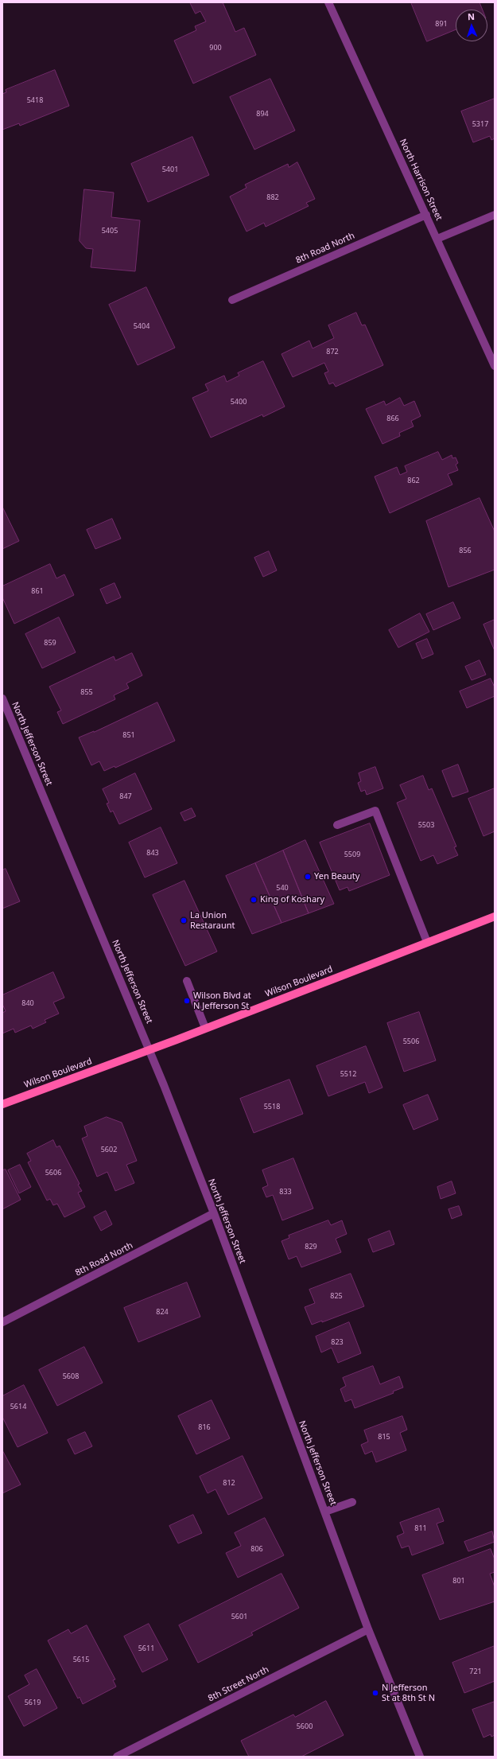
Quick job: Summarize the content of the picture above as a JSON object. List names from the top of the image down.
{
  "streets": {
    "main road": ["Wilson Boulevard"],
    "street": [
      "North Harrison Street",
      "8th Road North",
      "North Jefferson Street",
      "8th Street North"
    ]
  },
  "crossings": [
    ["North Harrison Street", "8th Road North"],
    ["8th Road North", "North Jefferson Street"],
    ["North Jefferson Street", "Wilson Boulevard"],
    ["North Jefferson Street", "8th Street North"]
  ],
  "places": [
    "Yen Beauty",
    "King of Koshary",
    "La Union Restaraunt",
    "Wilson Blvd at N Jefferson St",
    "N Jefferson St at 8th St N"
  ],
  "house_numbers": [
    "891",
    "900",
    "5418",
    "894",
    "5317",
    "5401",
    "882",
    "5405",
    "5404",
    "872",
    "5400",
    "866",
    "862",
    "856",
    "861",
    "859",
    "855",
    "851",
    "847",
    "5503",
    "843",
    "5509",
    "540",
    "840",
    "5506",
    "5512",
    "5518",
    "5602",
    "5606",
    "833",
    "829",
    "825",
    "824",
    "823",
    "5608",
    "5614",
    "816",
    "815",
    "812",
    "811",
    "806",
    "801",
    "5601",
    "5611",
    "5615",
    "721",
    "5619",
    "5600"
  ],
  "north": "top"
}
